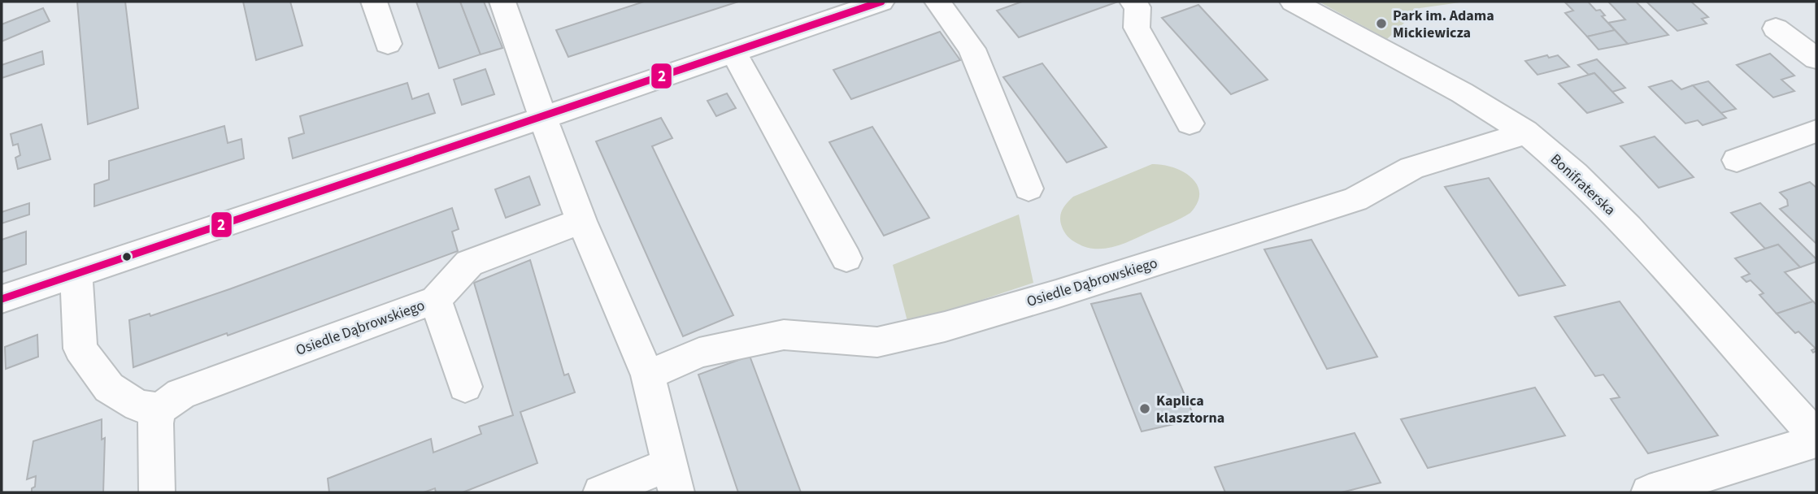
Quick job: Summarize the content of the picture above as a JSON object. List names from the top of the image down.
{
  "streets": {
    "street": ["Bonifraterska", "Osiedle Dąbrowskiego"]
  },
  "crossings": [
    ["Bonifraterska", "Osiedle Dąbrowskiego"]
  ],
  "places": ["Park im. Adama Mickiewicza", "Kaplica klasztorna"],
  "lines": ["transit line 2"]
}
